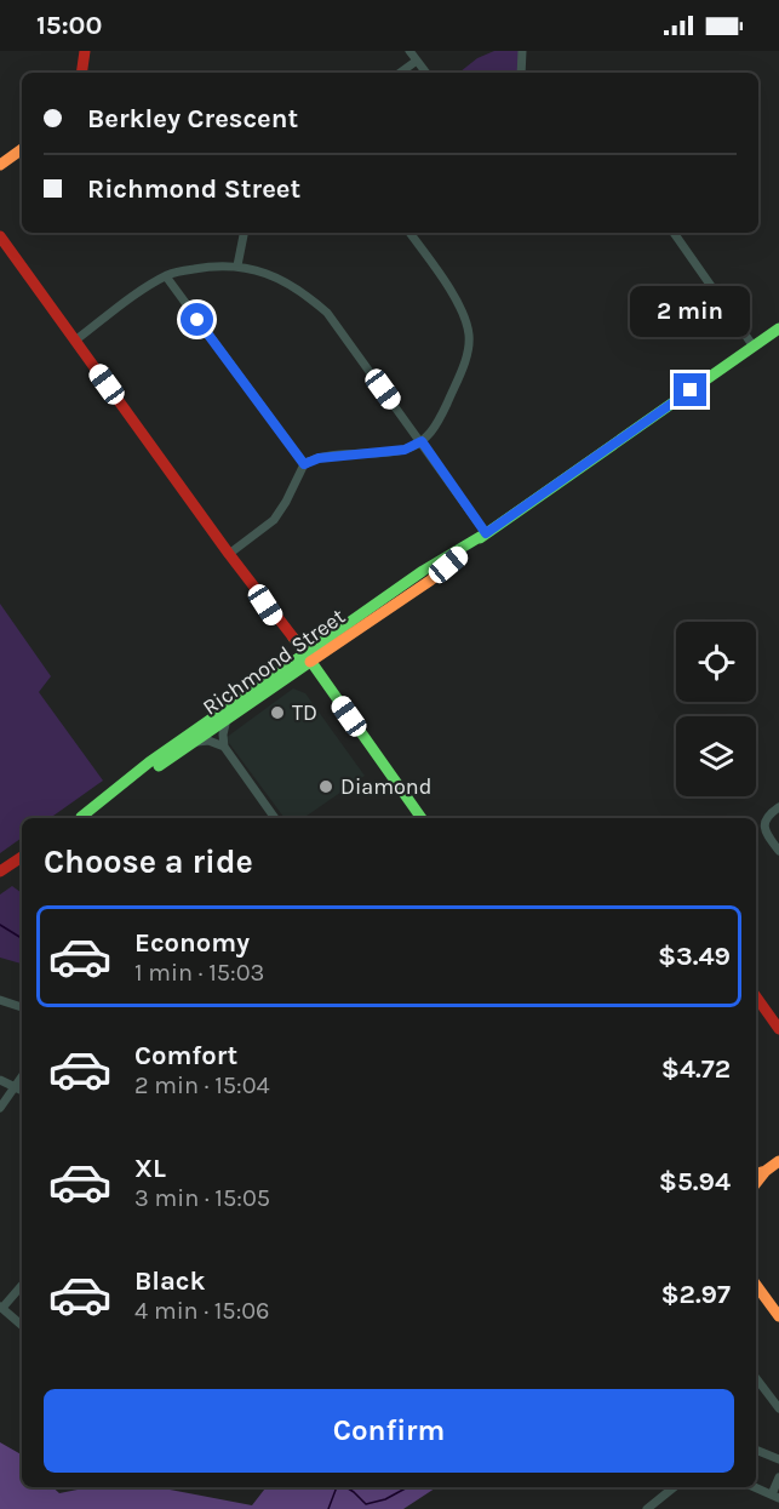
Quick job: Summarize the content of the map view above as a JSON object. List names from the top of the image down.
{
  "streets": {
    "main road": ["Richmond Street"]
  },
  "places": ["TD", "Diamond"],
  "page": {
    "status": "15:00",
    "banner": ["Berkley Crescent", "Richmond Street"],
    "bubble": "2 min",
    "heading": "Choose a ride",
    "list": [
      {
        "name": "Economy",
        "note": "1 min · 15:03",
        "value": "$3.49"
      },
      {
        "name": "Comfort",
        "note": "2 min · 15:04",
        "value": "$4.72"
      },
      {
        "name": "XL",
        "note": "3 min · 15:05",
        "value": "$5.94"
      },
      {
        "name": "Black",
        "note": "4 min · 15:06",
        "value": "$2.97"
      }
    ],
    "buttons": "Confirm"
  }
}
